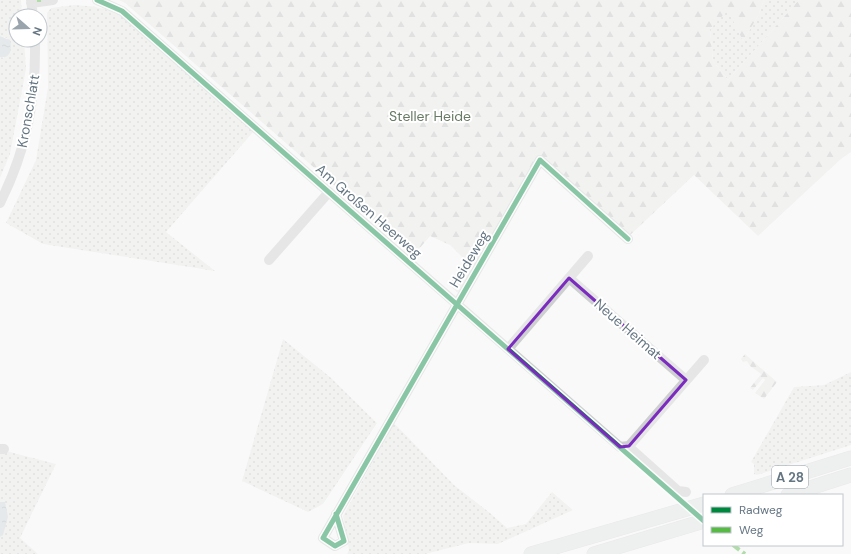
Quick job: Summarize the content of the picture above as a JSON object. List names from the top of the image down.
{
  "streets": {
    "highway": ["A 28"],
    "street": [
      "Kronschlatt",
      "Am Großen Heerweg",
      "Heideweg",
      "Neue Heimat"
    ]
  },
  "crossings": [
    ["Am Großen Heerweg", "Heideweg"]
  ],
  "parks": ["Steller Heide"],
  "legend": ["Radweg", "Weg"],
  "north": "right"
}
